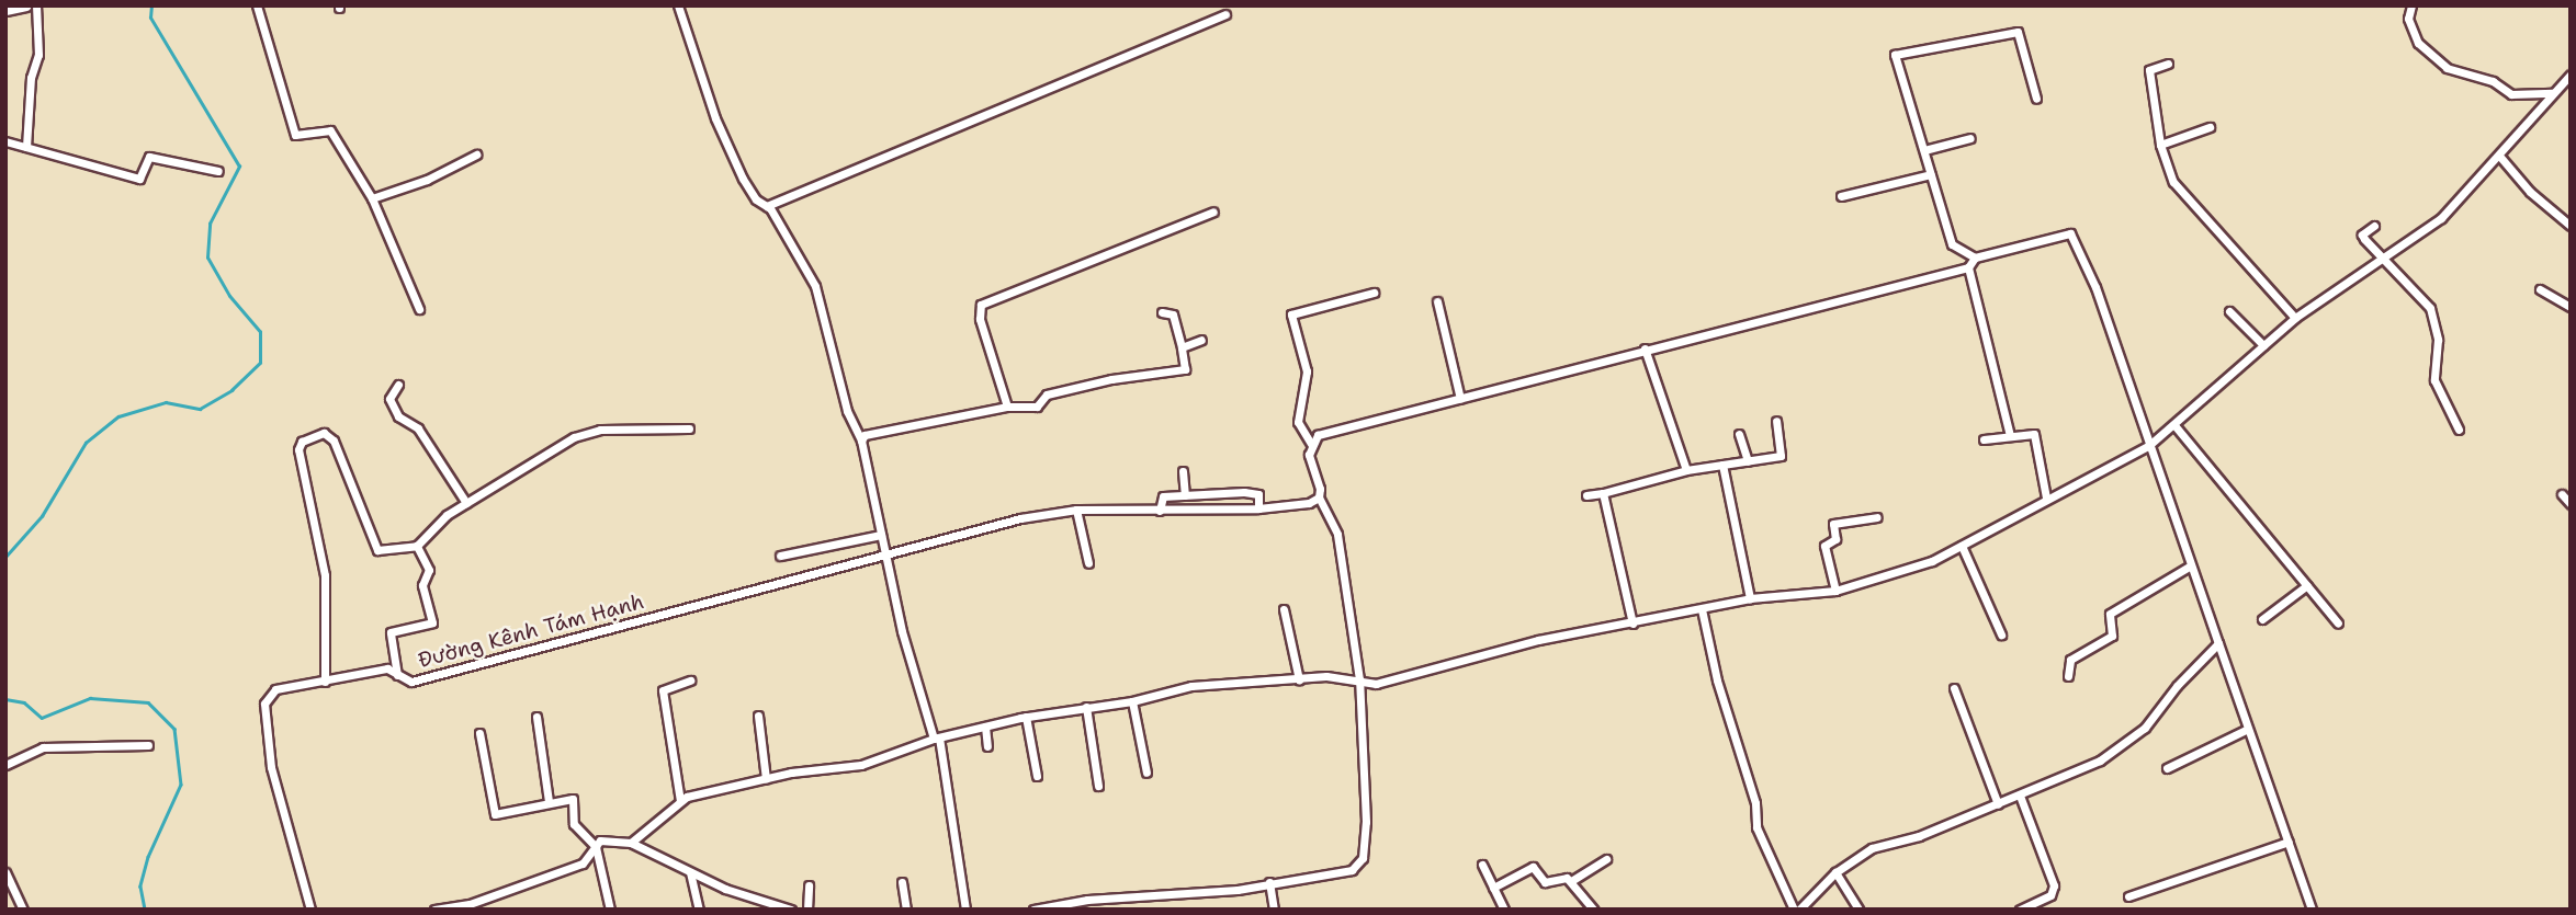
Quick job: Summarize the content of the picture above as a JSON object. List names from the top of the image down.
{
  "streets": {
    "street": ["Đường Kênh Tám Hạnh"]
  }
}
